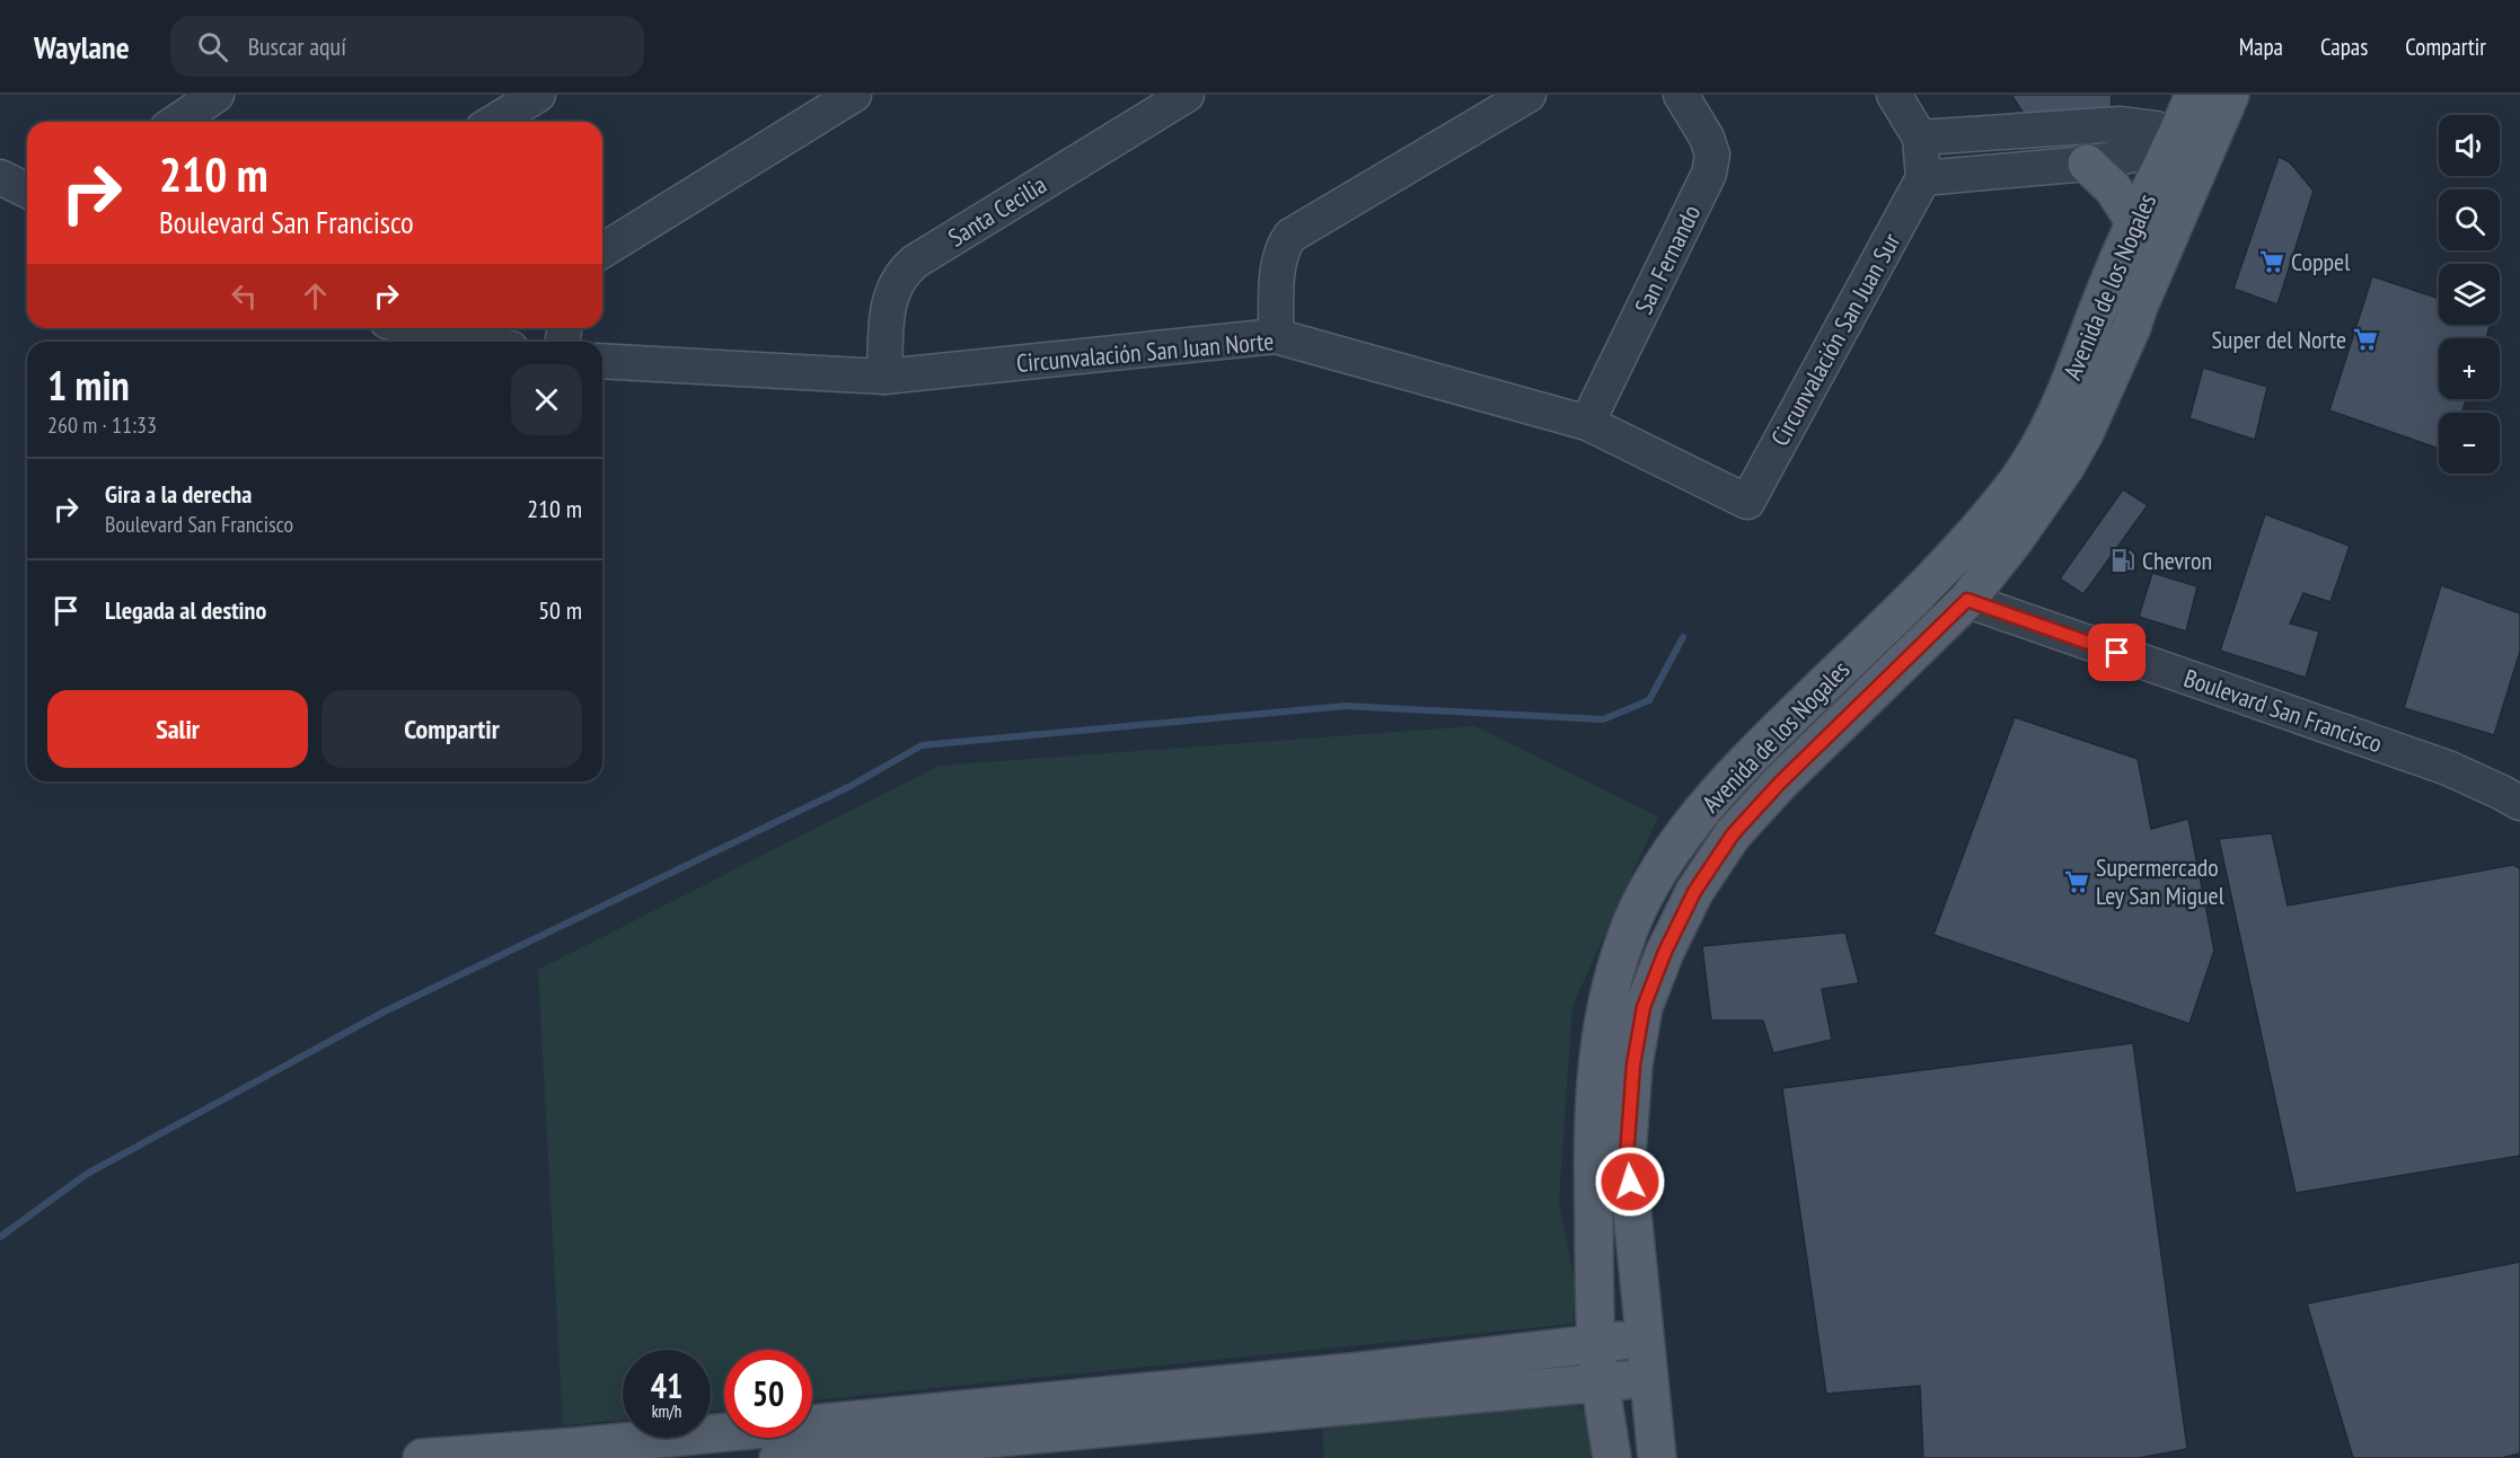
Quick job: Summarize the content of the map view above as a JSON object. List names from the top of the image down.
{
  "streets": {
    "main road": ["Avenida de los Nogales"],
    "street": [
      "Santa Cecilia",
      "San Fernando",
      "Circunvalación San Juan Sur",
      "Circunvalación San Juan Norte",
      "Boulevard San Francisco"
    ]
  },
  "crossings": [
    ["Santa Cecilia", "Circunvalación San Juan Norte"],
    ["San Fernando", "Circunvalación San Juan Norte"],
    ["Avenida de los Nogales", "Boulevard San Francisco"],
    ["Circunvalación San Juan Sur", "Circunvalación San Juan Norte"]
  ],
  "places": {
    "supermarket": ["Coppel", "Super del Norte", "Supermercado Ley San Miguel"],
    "fuel station": ["Chevron"]
  },
  "page": {
    "header": "Waylane",
    "search": "Buscar aquí",
    "nav": ["Mapa", "Capas", "Compartir"],
    "map_buttons": ["+", "−"],
    "turn": ["210 m", "Boulevard San Francisco"],
    "heading": ["1 min", "260 m · 11:33"],
    "list": [
      {
        "name": "Gira a la derecha",
        "note": "Boulevard San Francisco",
        "value": "210 m"
      },
      {
        "name": "Llegada al destino",
        "value": "50 m"
      }
    ],
    "buttons": ["Salir", "Compartir"],
    "speed": "41 km/h",
    "limit": "50"
  }
}
